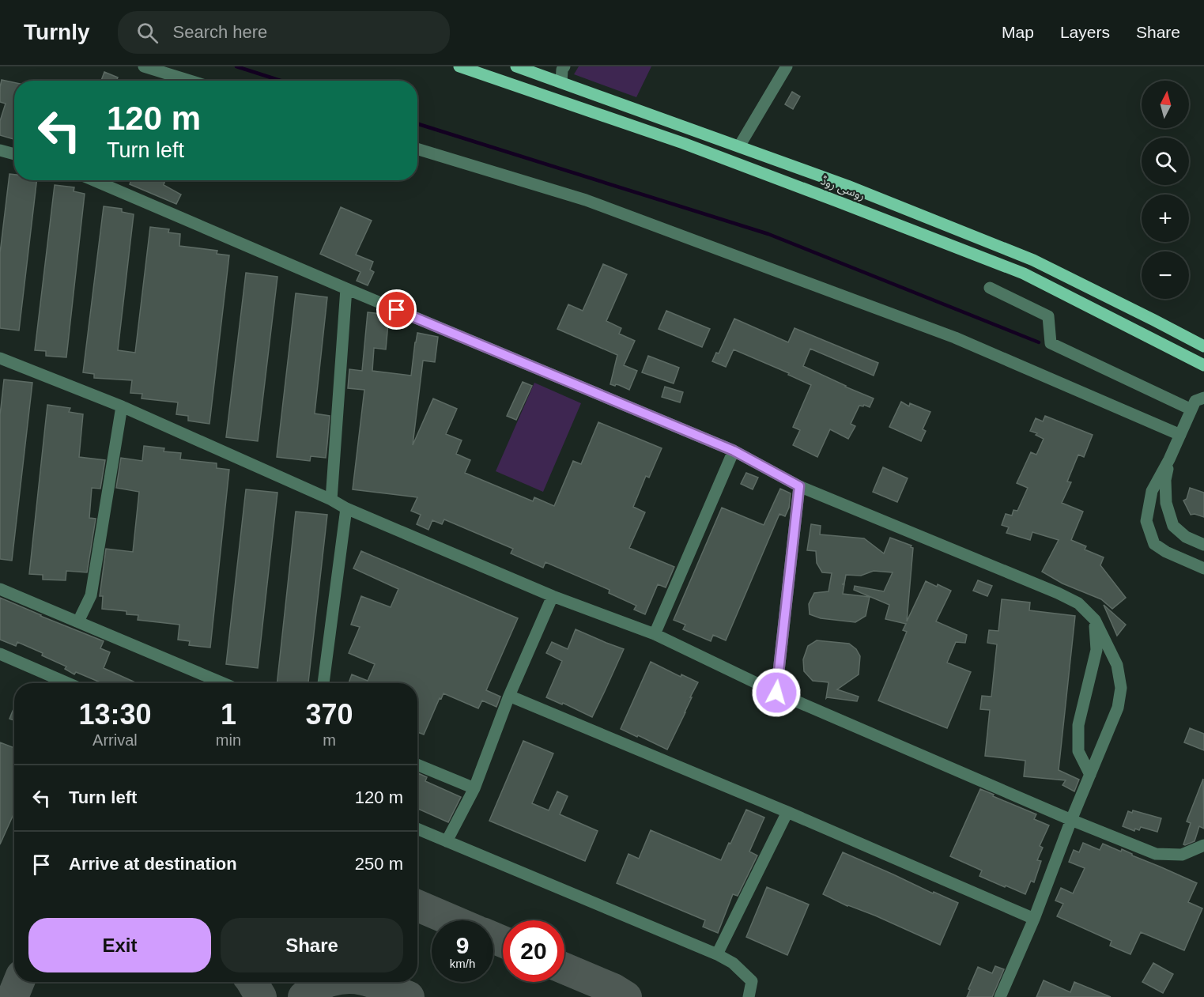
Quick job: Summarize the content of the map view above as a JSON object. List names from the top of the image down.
{
  "streets": {
    "main road": ["روسی روڈ"]
  },
  "north": "top",
  "page": {
    "header": "Turnly",
    "search": "Search here",
    "nav": ["Map", "Layers", "Share"],
    "map_buttons": ["+", "−"],
    "turn": ["120 m", "Turn left"],
    "eta": [
      "13:30",
      "Arrival",
      "1",
      "min",
      "370",
      "m"
    ],
    "list": [
      {
        "name": "Turn left",
        "value": "120 m"
      },
      {
        "name": "Arrive at destination",
        "value": "250 m"
      }
    ],
    "buttons": ["Exit", "Share"],
    "speed": "9 km/h",
    "limit": "20"
  }
}
